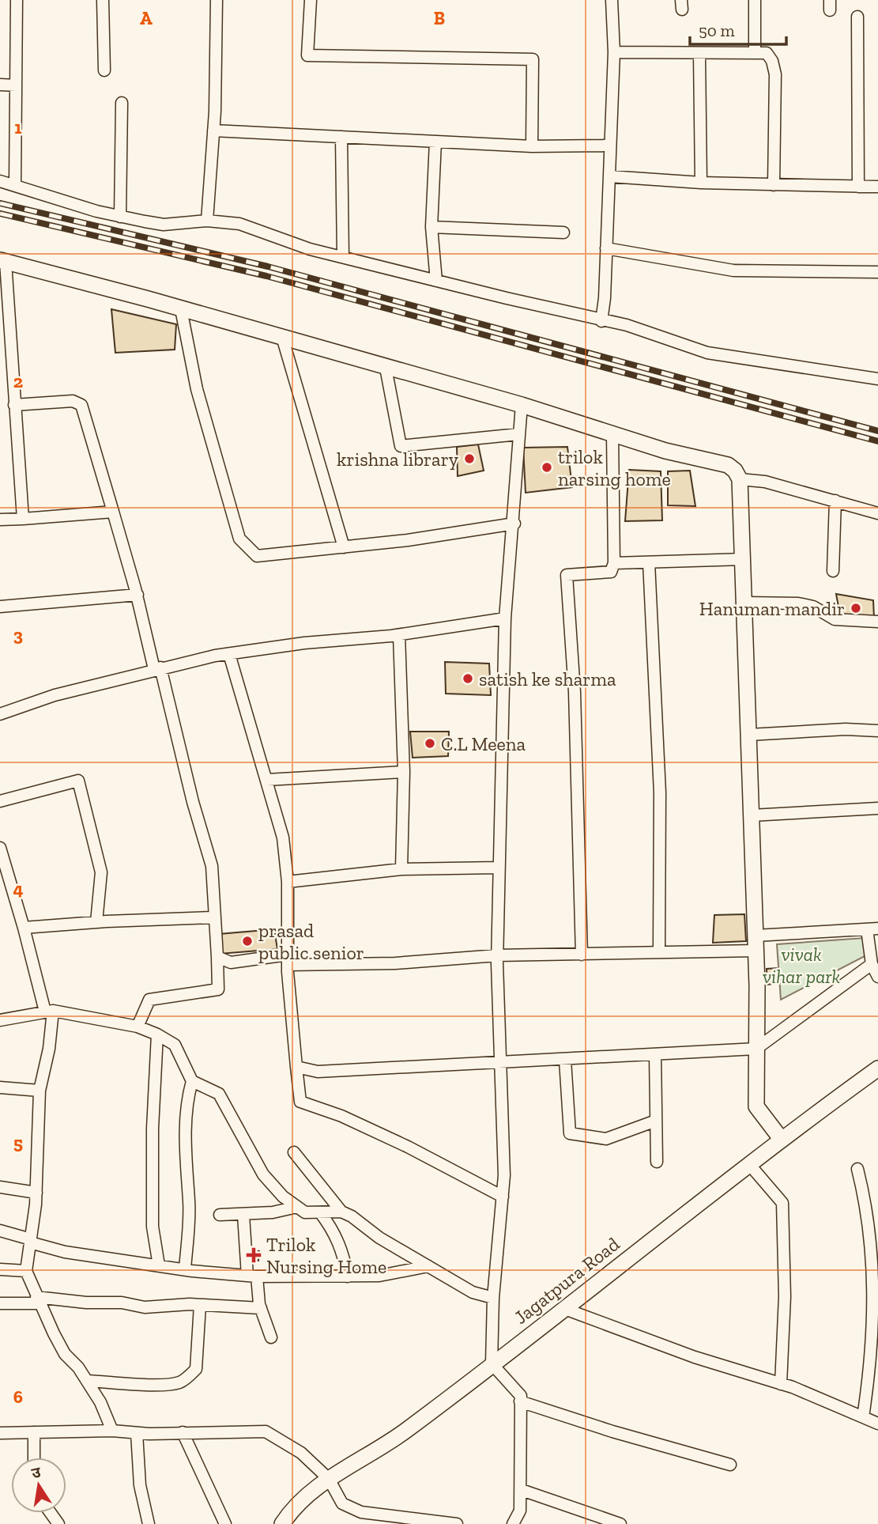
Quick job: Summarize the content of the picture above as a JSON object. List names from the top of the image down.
{
  "streets": {
    "street": ["Jagatpura Road"]
  },
  "parks": ["vivak vihar park"],
  "places": {
    "other": [
      "krishna library",
      "trilok narsing home",
      "Hanuman mandir",
      "satish ke sharma",
      "C.L Meena",
      "prasad public senior"
    ],
    "health": ["Trilok Nursing Home"]
  },
  "scale_bar": "50 m",
  "north": "top",
  "grid": {
    "columns": ["A", "B"],
    "rows": [
      "1",
      "2",
      "3",
      "4",
      "5",
      "6"
    ]
  }
}
